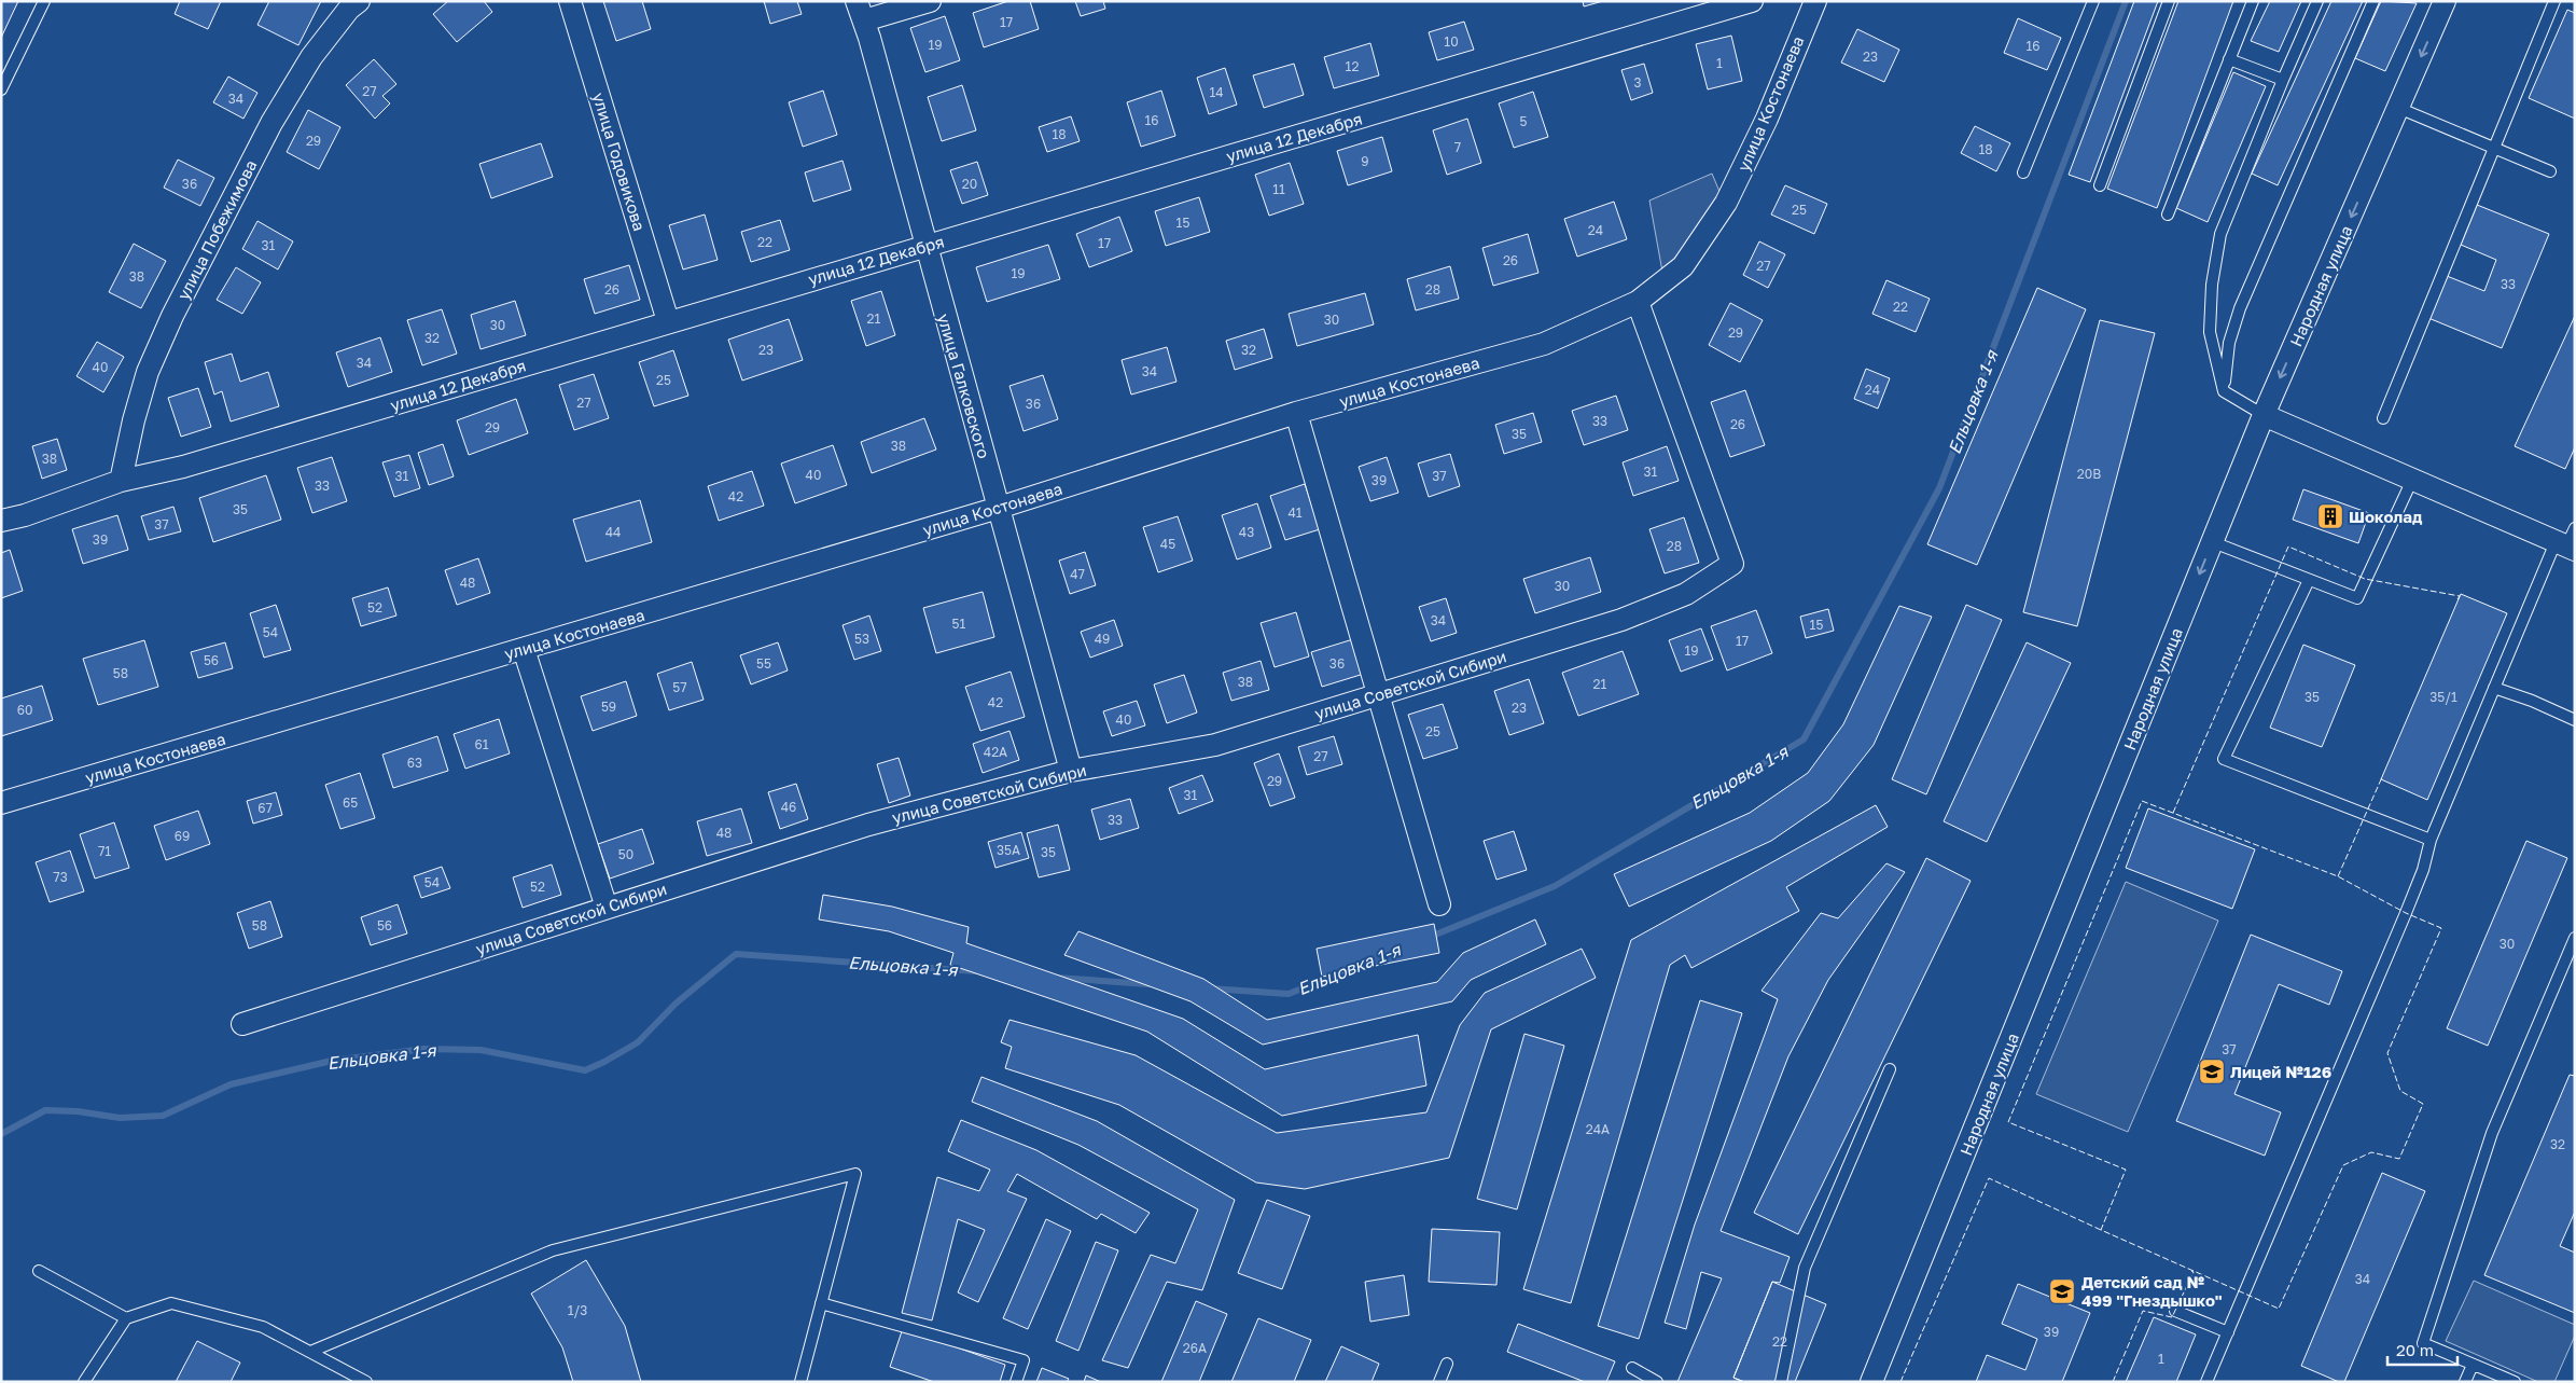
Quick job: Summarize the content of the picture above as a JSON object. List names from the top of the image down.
{
  "streets": {
    "street": [
      "улица Костонаева",
      "улица 12 Декабря",
      "улица Годовикова",
      "улица Побежимова",
      "Народная улица",
      "улица Галковского",
      "улица Советской Сибири"
    ]
  },
  "crossings": [
    ["улица Костонаева", "улица Галковского"],
    ["улица Костонаева", "улица Советской Сибири"],
    ["улица 12 Декабря", "улица Годовикова"],
    ["улица 12 Декабря", "улица Побежимова"],
    ["улица 12 Декабря", "улица Галковского"],
    ["улица Галковского", "улица Советской Сибири"]
  ],
  "one_way": ["Народная улица"],
  "water": ["Ельцовка 1-я"],
  "places": {
    "building": ["Шоколад"],
    "school or university": ["Лицей №126", "Детский сад № 499 \"Гнездышко\""]
  },
  "house_numbers": [
    "17",
    "10",
    "19",
    "16",
    "23",
    "1",
    "12",
    "3",
    "27",
    "14",
    "34",
    "16",
    "5",
    "18",
    "29",
    "7",
    "18",
    "9",
    "36",
    "20",
    "11",
    "25",
    "15",
    "24",
    "22",
    "17",
    "31",
    "26",
    "27",
    "19",
    "38",
    "33",
    "26",
    "28",
    "22",
    "21",
    "30",
    "30",
    "29",
    "32",
    "23",
    "32",
    "34",
    "40",
    "34",
    "25",
    "24",
    "27",
    "36",
    "33",
    "26",
    "29",
    "35",
    "38",
    "38",
    "31",
    "20В",
    "40",
    "31",
    "37",
    "39",
    "33",
    "42",
    "35",
    "41",
    "37",
    "44",
    "43",
    "39",
    "45",
    "28",
    "47",
    "48",
    "30",
    "52",
    "34",
    "51",
    "15",
    "54",
    "53",
    "49",
    "17",
    "19",
    "56",
    "55",
    "36",
    "58",
    "38",
    "21",
    "57",
    "35",
    "35/1",
    "42",
    "59",
    "23",
    "60",
    "40",
    "25",
    "61",
    "42А",
    "27",
    "63",
    "29",
    "31",
    "65",
    "46",
    "67",
    "33",
    "48",
    "69",
    "35А",
    "71",
    "35",
    "50",
    "73",
    "54",
    "52",
    "58",
    "56",
    "30",
    "37",
    "24А",
    "32",
    "34",
    "1/3",
    "39",
    "22",
    "26А",
    "1"
  ],
  "scale_bar": "20 m"
}
